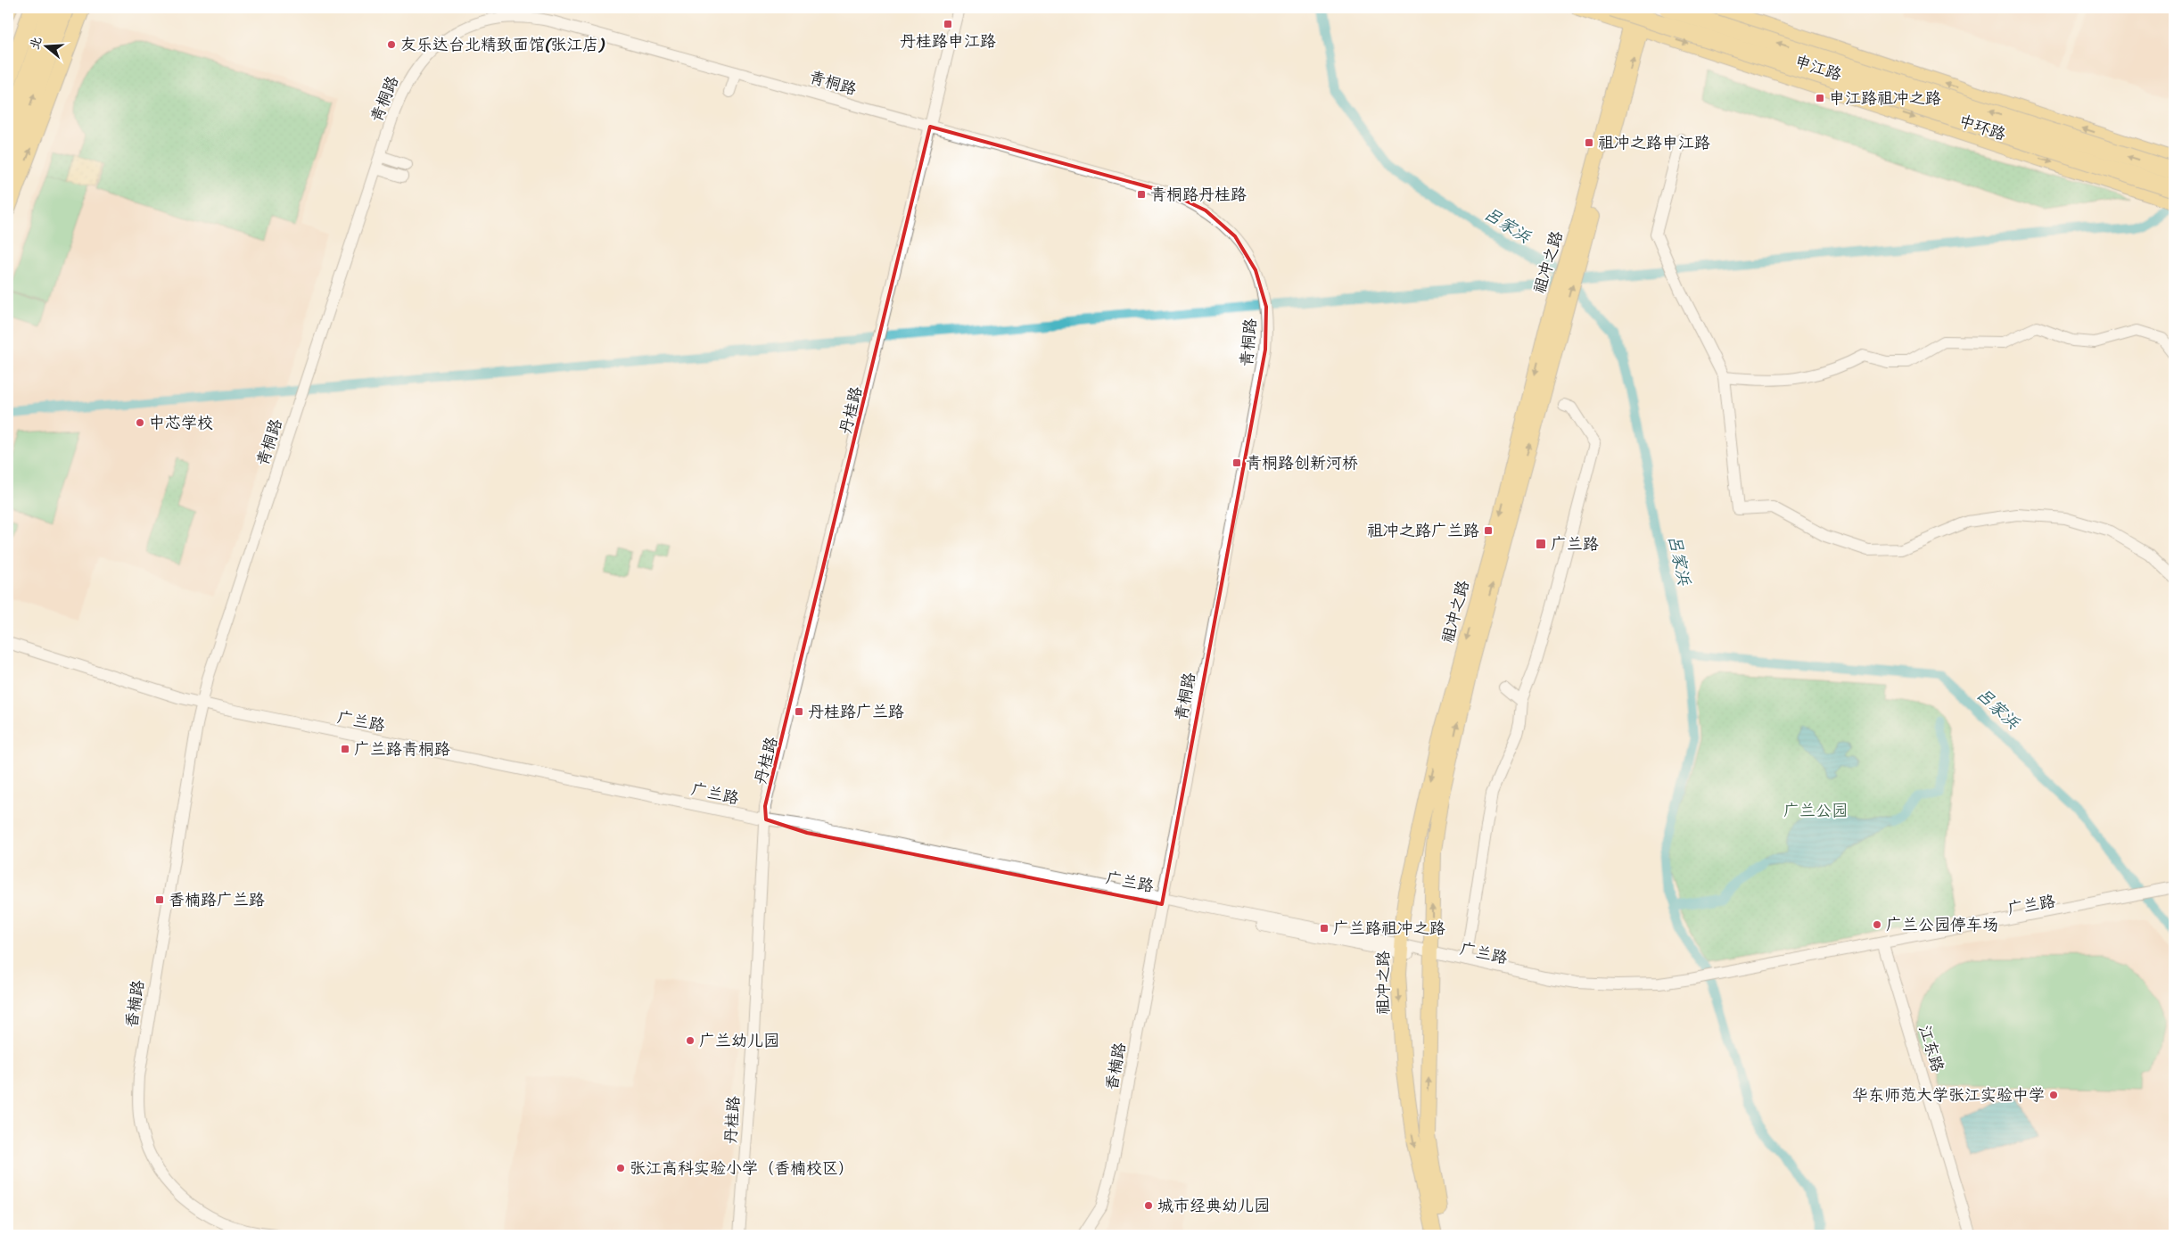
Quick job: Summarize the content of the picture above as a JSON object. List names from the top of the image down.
{
  "streets": {
    "highway": ["中环路"],
    "main road": ["申江路", "祖冲之路"],
    "street": [
      "青桐路",
      "丹桂路",
      "广兰路",
      "香楠路",
      "江东路"
    ]
  },
  "crossings": [
    ["申江路", "祖冲之路"],
    ["青桐路", "丹桂路"],
    ["青桐路", "广兰路"],
    ["青桐路", "香楠路"],
    ["祖冲之路", "广兰路"],
    ["丹桂路", "广兰路"],
    ["广兰路", "香楠路"],
    ["广兰路", "江东路"]
  ],
  "water": ["吕家浜"],
  "parks": ["广兰公园"],
  "places": {
    "transit": [
      "丹桂路申江路",
      "申江路祖冲之路",
      "祖冲之路申江路",
      "青桐路丹桂路",
      "青桐路创新河桥",
      "祖冲之路广兰路",
      "广兰路",
      "丹桂路广兰路",
      "广兰路青桐路",
      "香楠路广兰路",
      "广兰路祖冲之路"
    ],
    "other": [
      "友乐达台北精致面馆(张江店)",
      "中芯学校",
      "广兰公园停车场",
      "广兰幼儿园",
      "华东师范大学张江实验中学",
      "张江高科实验小学（香楠校区）",
      "城市经典幼儿园"
    ]
  },
  "north": "left"
}
